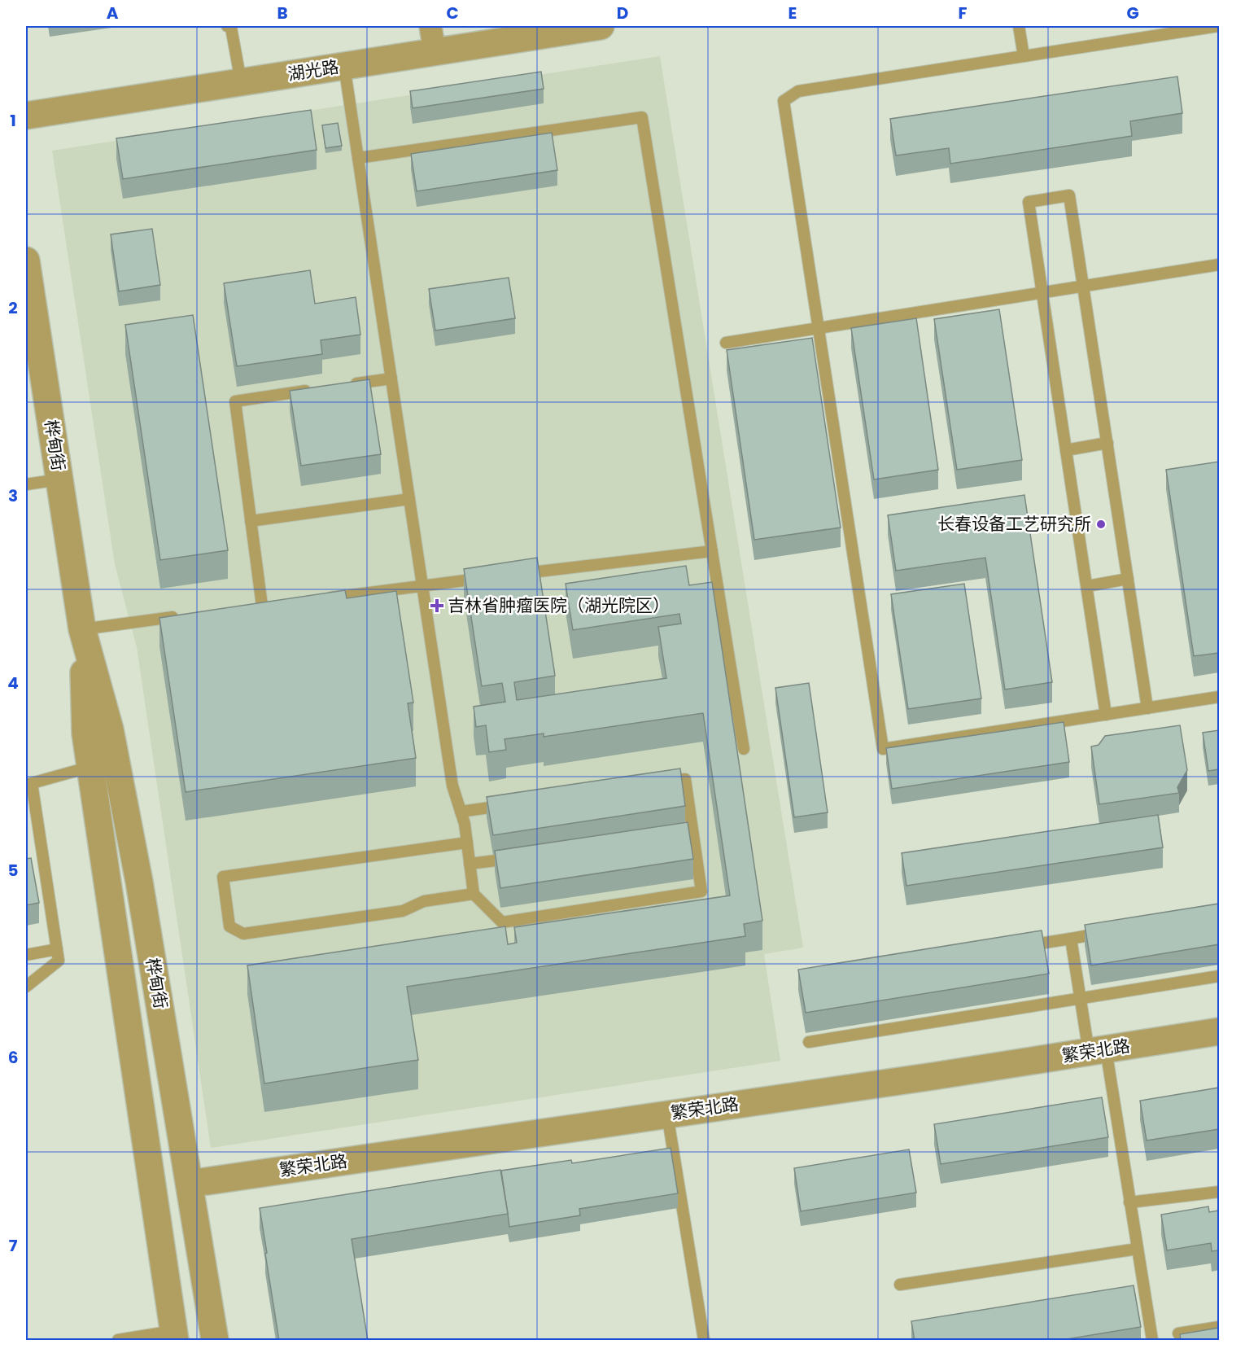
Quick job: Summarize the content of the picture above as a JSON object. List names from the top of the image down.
{
  "streets": {
    "street": ["湖光路", "桦甸街", "繁荣北路"]
  },
  "crossings": [
    ["桦甸街", "繁荣北路"]
  ],
  "places": {
    "other": ["长春设备工艺研究所"],
    "health": ["吉林省肿瘤医院（湖光院区）"]
  },
  "grid": {
    "columns": [
      "A",
      "B",
      "C",
      "D",
      "E",
      "F",
      "G"
    ],
    "rows": [
      "1",
      "2",
      "3",
      "4",
      "5",
      "6",
      "7"
    ]
  }
}
